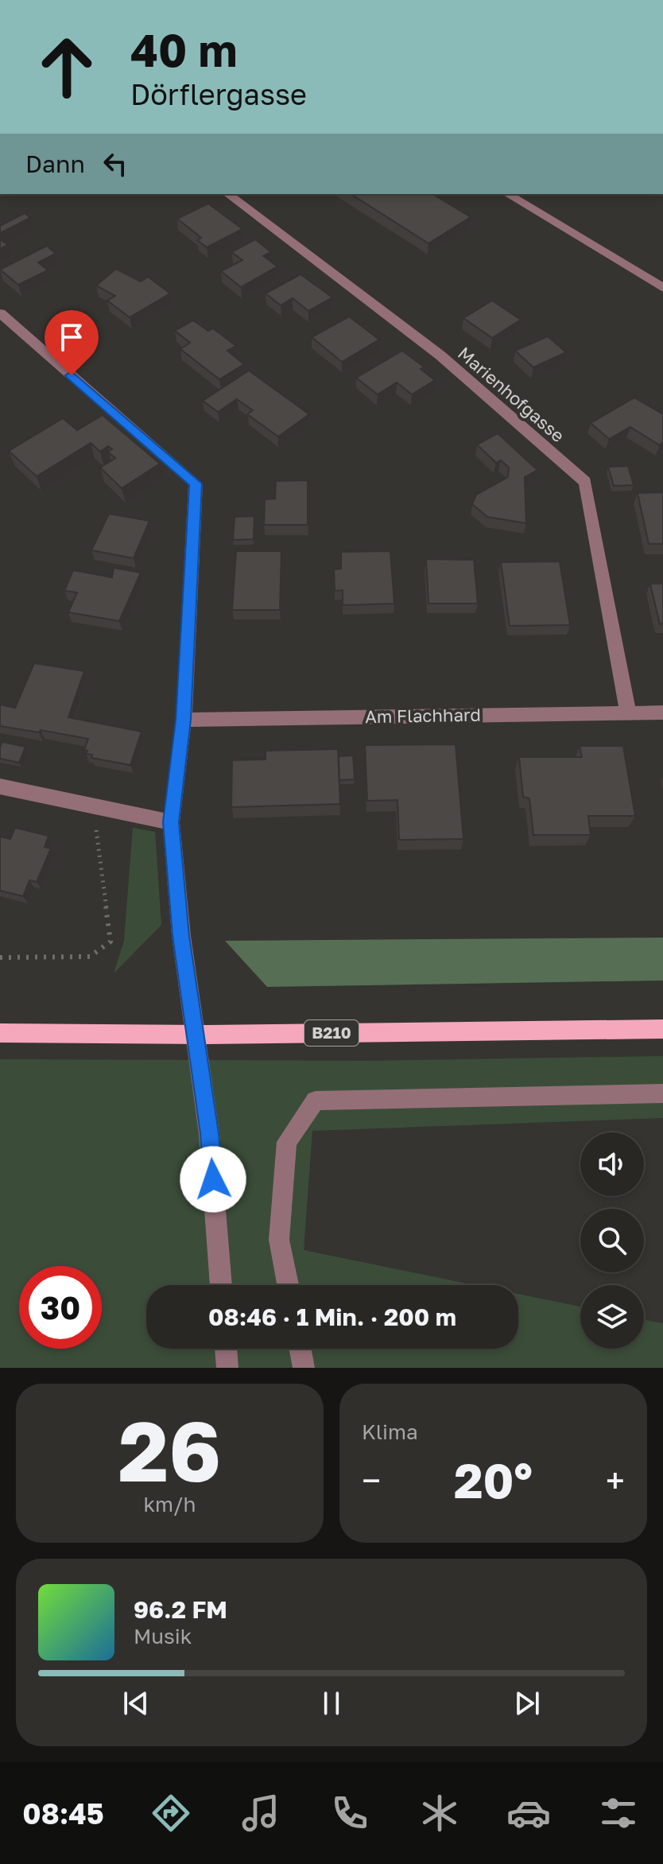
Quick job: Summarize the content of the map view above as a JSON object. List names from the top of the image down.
{
  "streets": {
    "main road": ["B210"],
    "street": ["Marienhofgasse", "Am Flachhard"]
  },
  "crossings": [
    ["Marienhofgasse", "Am Flachhard"]
  ],
  "page": {
    "turn": ["40 m", "Dörflergasse"],
    "then": "Dann",
    "limit": "30",
    "trip": "08:46 · 1 Min. · 200 m",
    "tile": [
      ["26", "km/h"],
      "Klima"
    ],
    "heat": ["−", "20°", "+"],
    "song": ["96.2 FM", "Musik"],
    "tabs": "08:45"
  }
}
